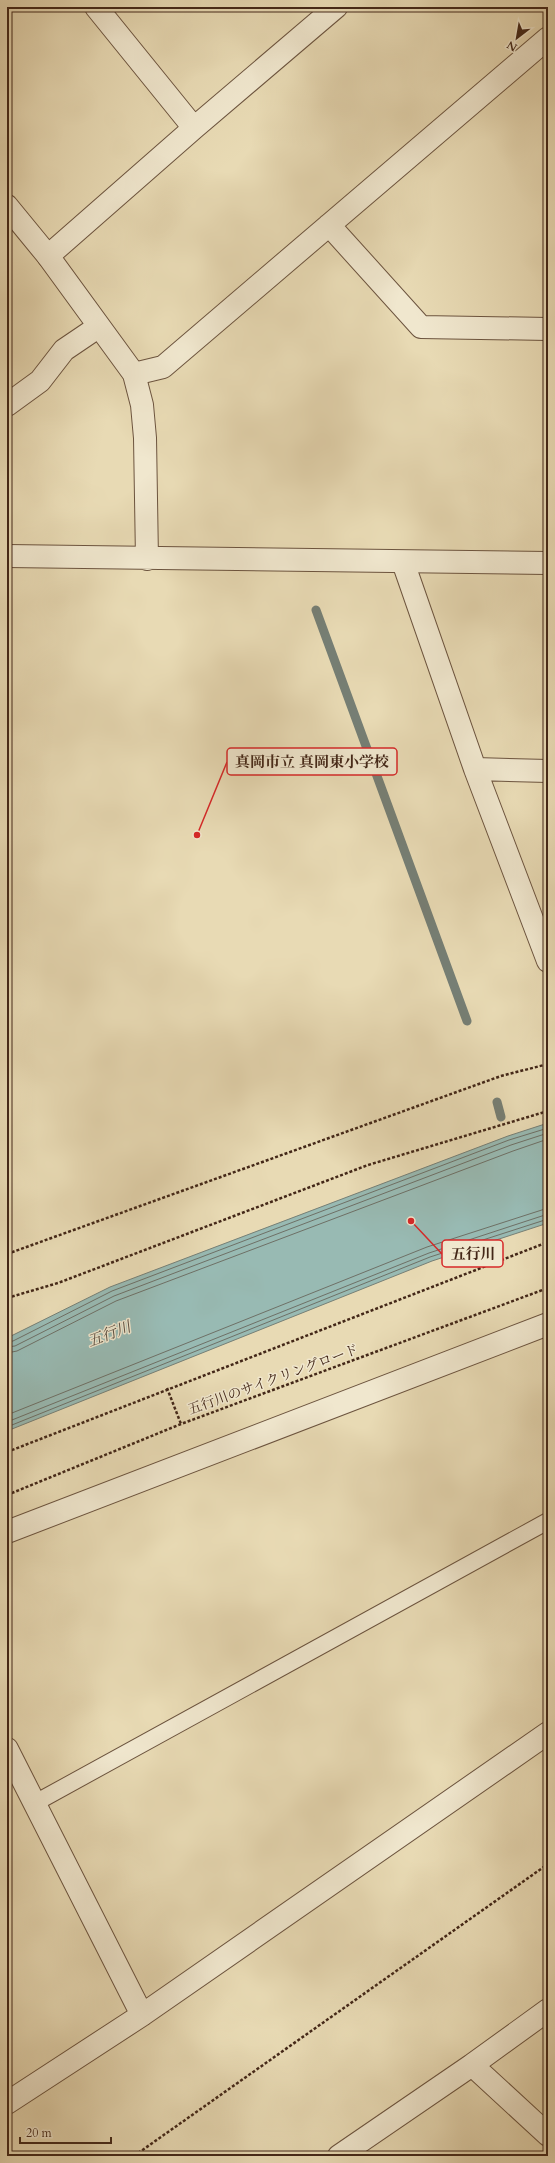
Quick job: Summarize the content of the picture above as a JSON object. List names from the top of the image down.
{
  "streets": {
    "path": ["五行川のサイクリングロード"]
  },
  "water": ["五行川"],
  "places": ["真岡市立 真岡東小学校", "五行川"],
  "scale_bar": "20 m",
  "north": "bottom left"
}
